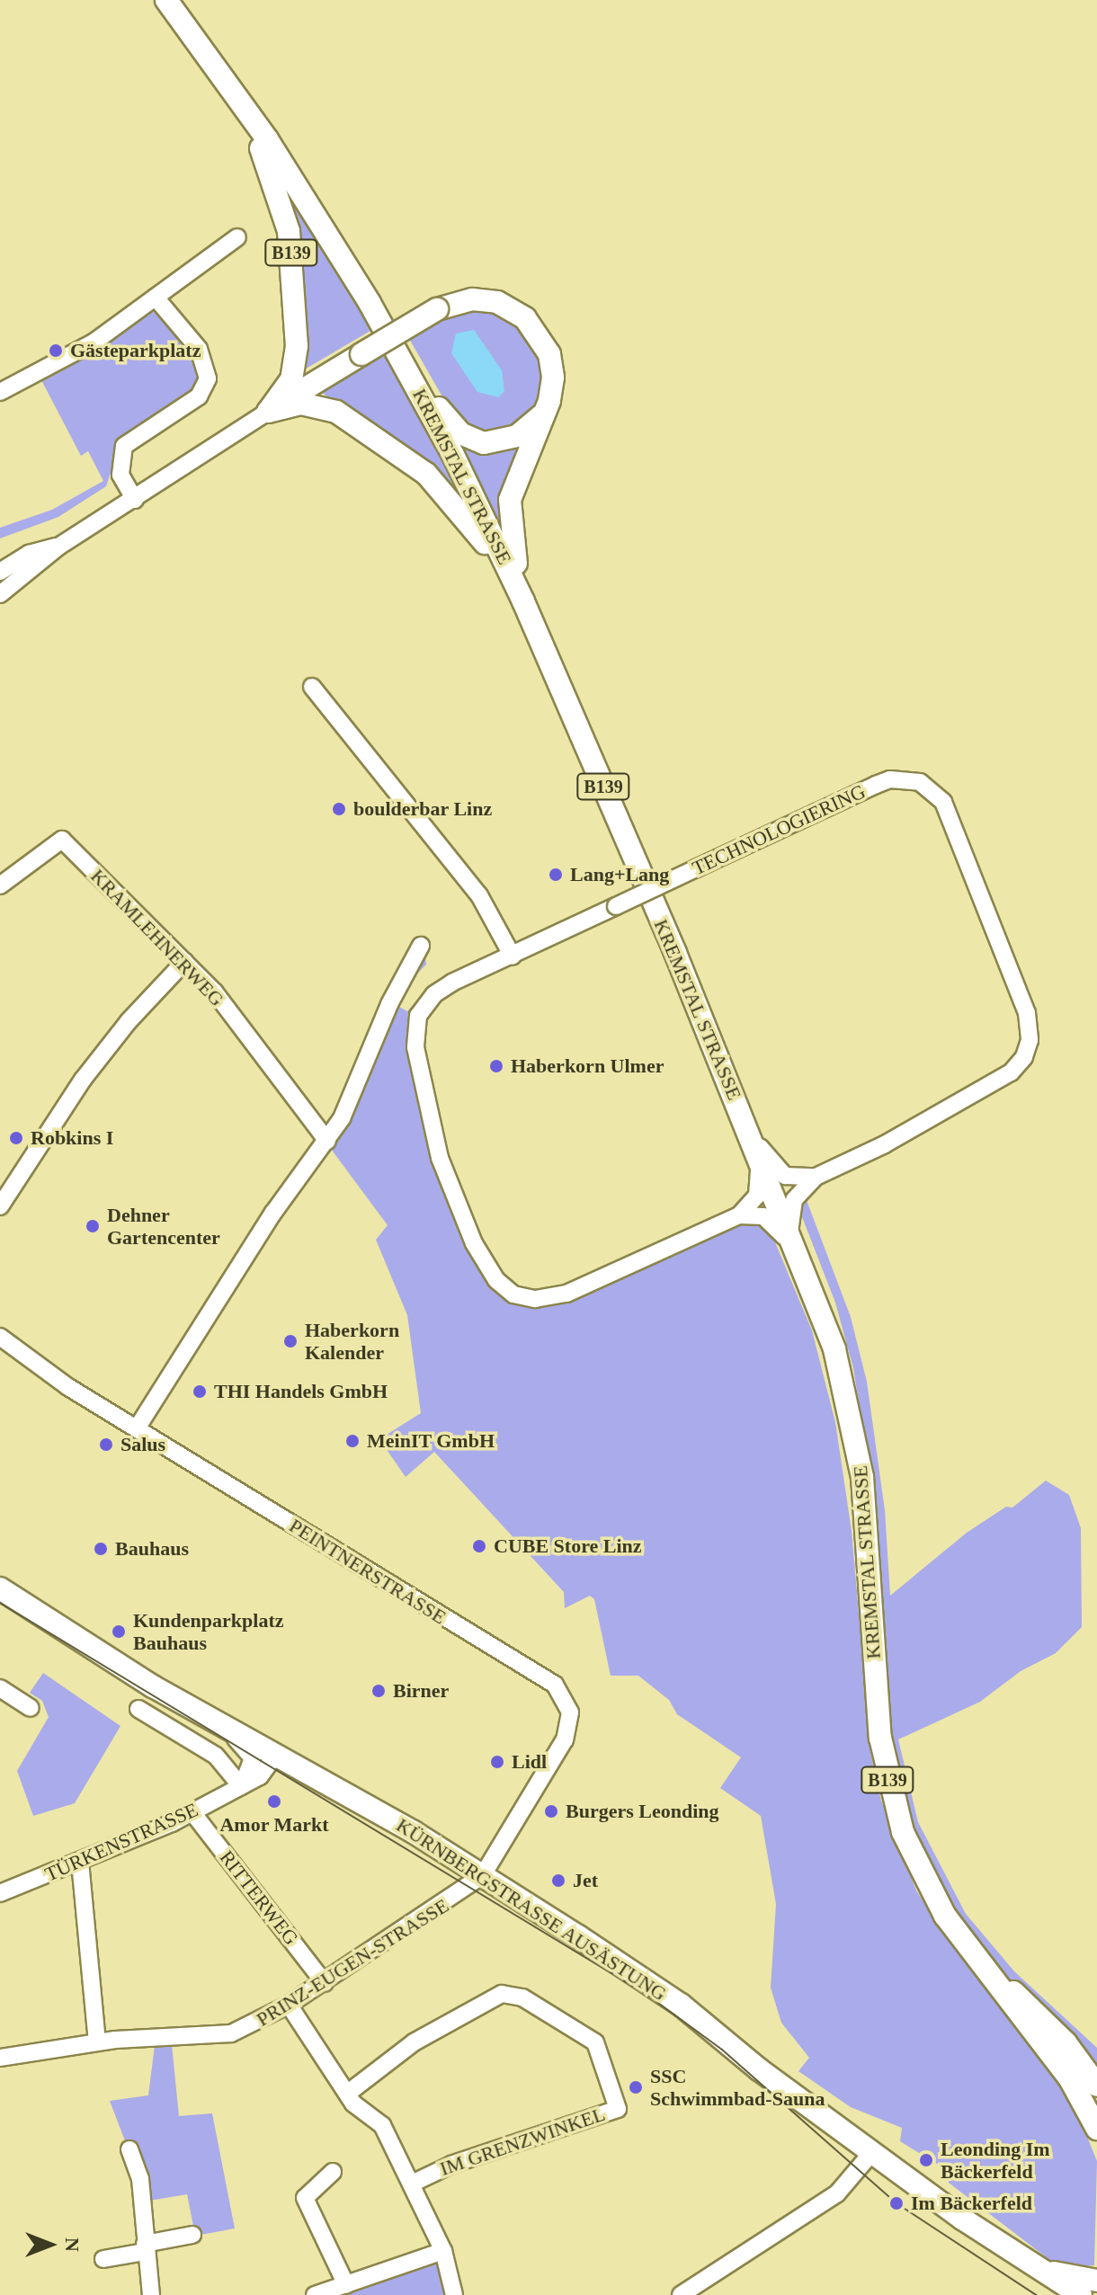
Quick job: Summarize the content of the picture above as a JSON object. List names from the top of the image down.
{
  "streets": {
    "main road": ["B139", "KREMSTAL STRASSE", "KÜRNBERGSTRASSE AUSÄSTUNG"],
    "street": [
      "TECHNOLOGIERING",
      "KRAMLEHNERWEG",
      "PEINTNERSTRASSE",
      "TÜRKENSTRASSE",
      "RITTERWEG",
      "PRINZ-EUGEN-STRASSE",
      "IM GRENZWINKEL"
    ]
  },
  "crossings": [
    ["B139", "KREMSTAL STRASSE"],
    ["KREMSTAL STRASSE", "TECHNOLOGIERING"],
    ["PEINTNERSTRASSE", "KÜRNBERGSTRASSE AUSÄSTUNG"],
    ["PEINTNERSTRASSE", "PRINZ-EUGEN-STRASSE"],
    ["TÜRKENSTRASSE", "RITTERWEG"],
    ["TÜRKENSTRASSE", "KÜRNBERGSTRASSE AUSÄSTUNG"],
    ["RITTERWEG", "PRINZ-EUGEN-STRASSE"],
    ["KÜRNBERGSTRASSE AUSÄSTUNG", "PRINZ-EUGEN-STRASSE"]
  ],
  "places": [
    "Gästeparkplatz",
    "boulderbar Linz",
    "Lang+Lang",
    "Haberkorn Ulmer",
    "Robkins I",
    "Dehner Gartencenter",
    "Haberkorn Kalender",
    "THI Handels GmbH",
    "MeinIT GmbH",
    "Salus",
    "CUBE Store Linz",
    "Bauhaus",
    "Kundenparkplatz Bauhaus",
    "Birner",
    "Lidl",
    "Amor Markt",
    "Burgers Leonding",
    "Jet",
    "SSC Schwimmbad-Sauna",
    "Leonding Im Bäckerfeld",
    "Im Bäckerfeld"
  ],
  "north": "right"
}
